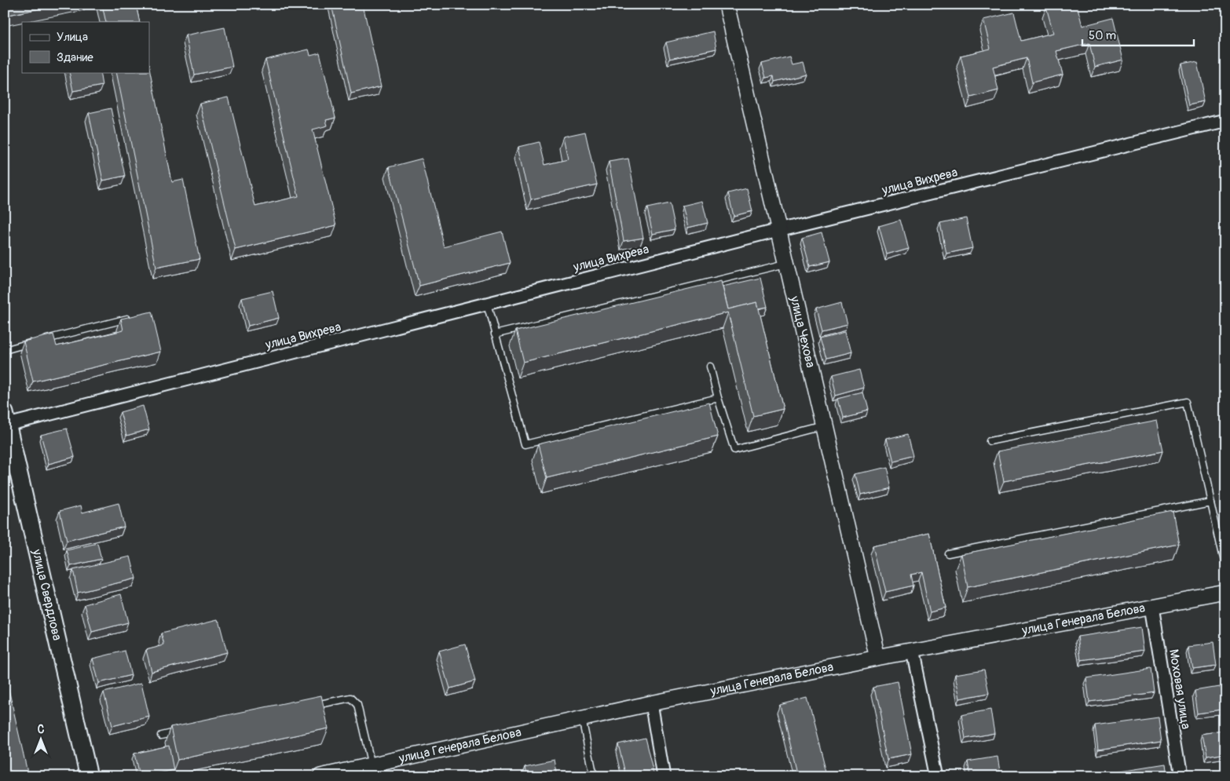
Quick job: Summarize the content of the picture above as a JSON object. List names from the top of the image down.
{
  "streets": {
    "main road": ["улица Свердлова"],
    "street": [
      "улица Вихрева",
      "улица Чехова",
      "улица Генерала Белова",
      "Моховая улица"
    ]
  },
  "crossings": [
    ["улица Вихрева", "улица Чехова"],
    ["улица Вихрева", "улица Свердлова"],
    ["улица Чехова", "улица Генерала Белова"],
    ["улица Генерала Белова", "Моховая улица"]
  ],
  "legend": ["Улица", "Здание"],
  "scale_bar": "50 m",
  "north": "top"
}
